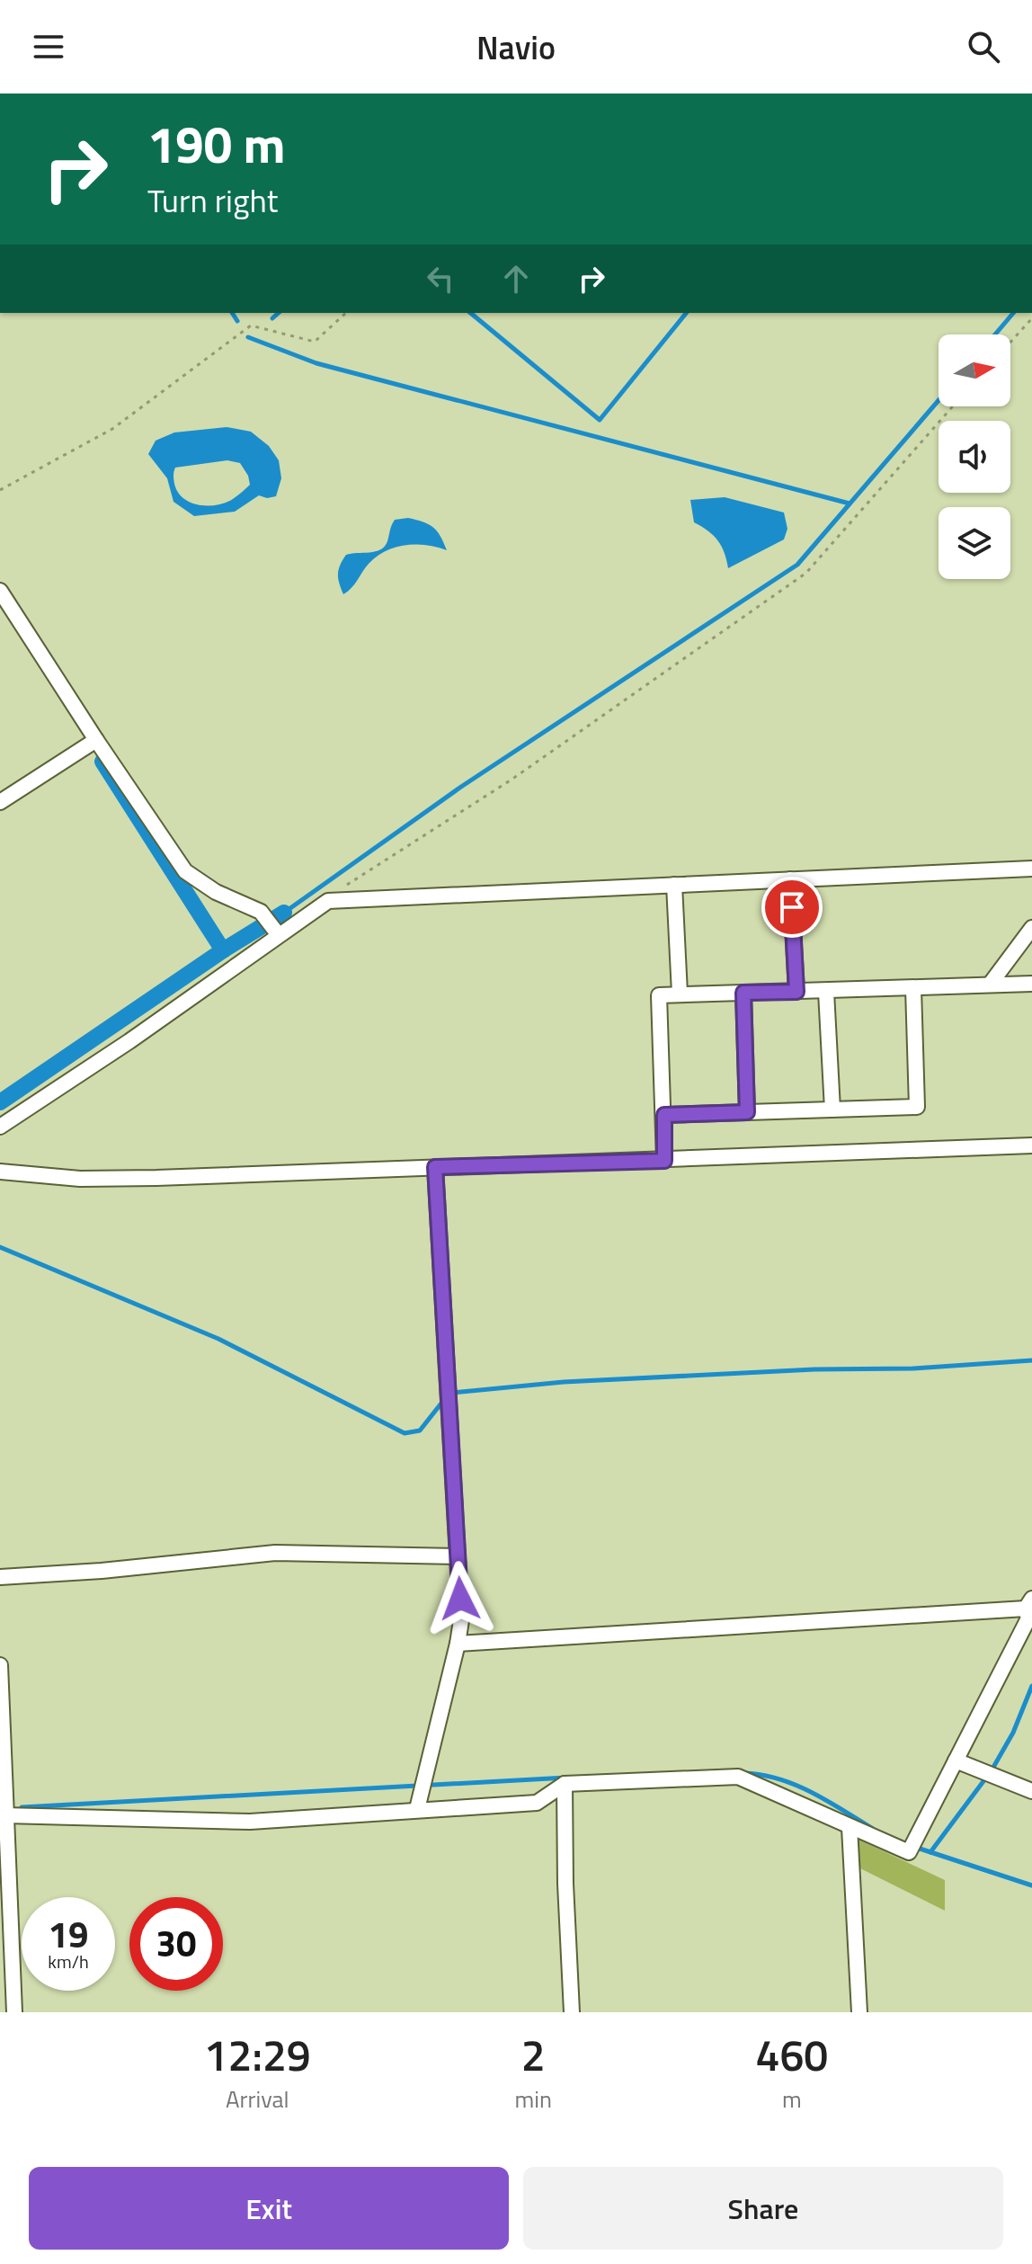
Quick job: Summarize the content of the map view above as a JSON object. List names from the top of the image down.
{
  "north": "right",
  "page": {
    "header": "Navio",
    "turn": ["190 m", "Turn right"],
    "speed": "19 km/h",
    "limit": "30",
    "eta": [
      "12:29",
      "Arrival",
      "2",
      "min",
      "460",
      "m"
    ],
    "buttons": ["Exit", "Share"]
  }
}
